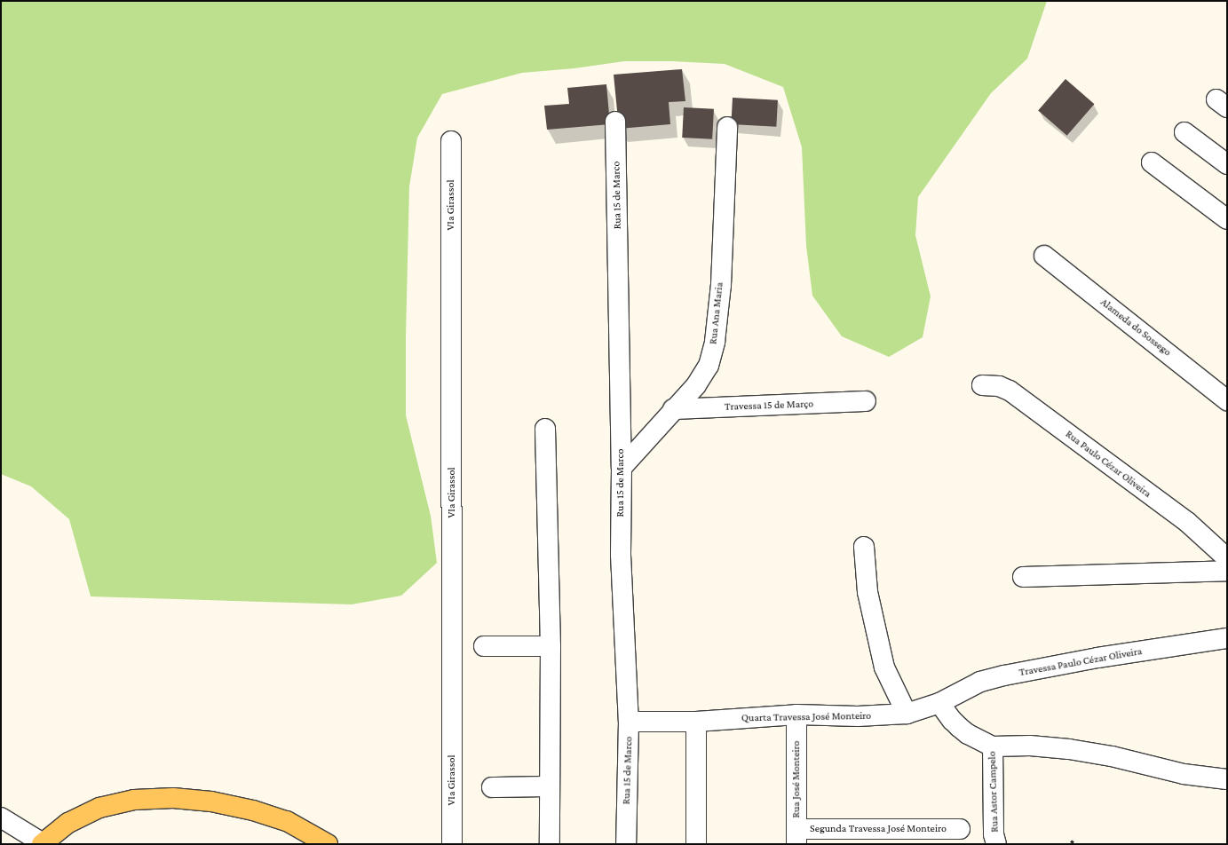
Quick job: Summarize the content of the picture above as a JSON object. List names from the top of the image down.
{
  "streets": {
    "street": [
      "Rua 15 de Marco",
      "VIa Girassol",
      "Rua Ana Maria",
      "Alameda do Sossego",
      "Travessa 15 de Março",
      "Rua Paulo Cézar Oliveira",
      "Travessa Paulo Cézar Oliveira",
      "Quarta Travessa José Monteiro",
      "Rua José Monteiro",
      "Rua Astor Campelo",
      "Segunda Travessa José Monteiro"
    ]
  },
  "crossings": [
    ["Rua 15 de Marco", "Rua Ana Maria"],
    ["Rua 15 de Marco", "Quarta Travessa José Monteiro"],
    ["Rua Ana Maria", "Travessa 15 de Março"],
    ["Travessa Paulo Cézar Oliveira", "Quarta Travessa José Monteiro"],
    ["Travessa Paulo Cézar Oliveira", "Rua Astor Campelo"],
    ["Quarta Travessa José Monteiro", "Rua José Monteiro"],
    ["Quarta Travessa José Monteiro", "Rua Astor Campelo"],
    ["Rua José Monteiro", "Segunda Travessa José Monteiro"]
  ]
}
